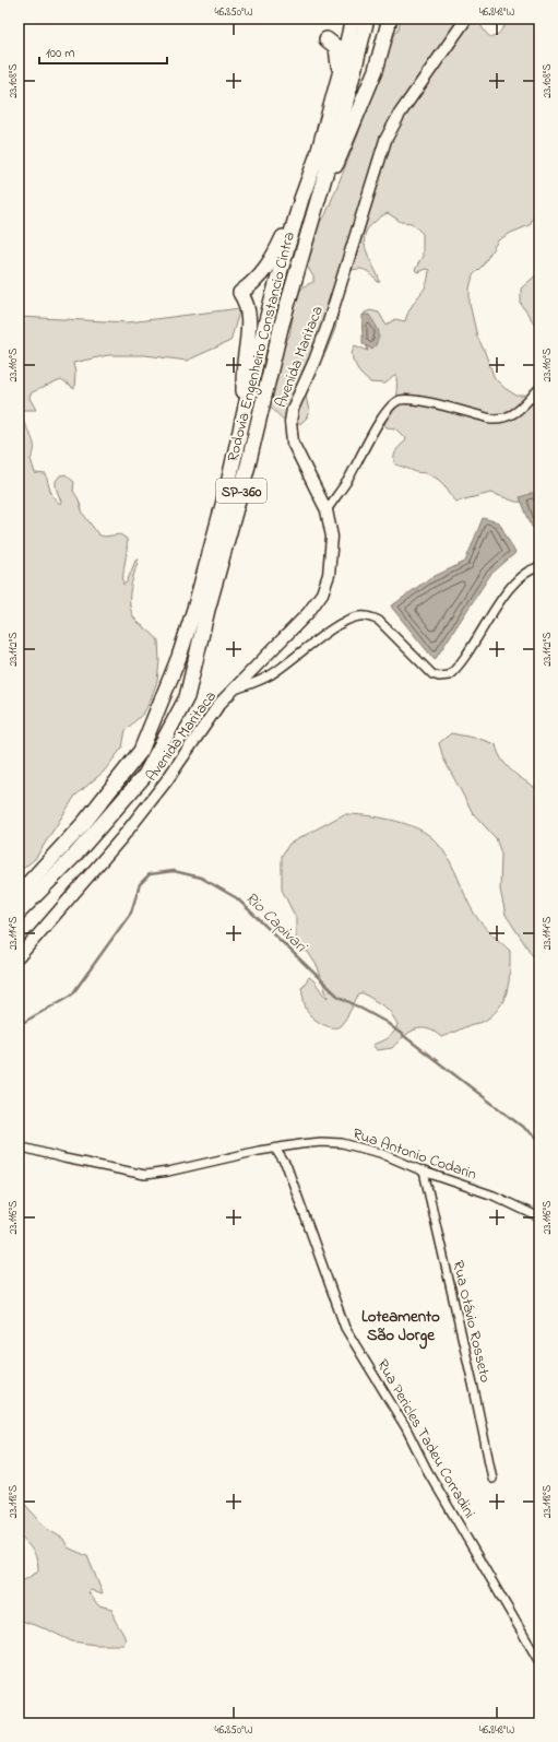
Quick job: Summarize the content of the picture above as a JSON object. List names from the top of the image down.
{
  "streets": {
    "highway": ["Rodovia Engenheiro Constancio Cintra", "SP-360"],
    "street": [
      "Avenida Maritaca",
      "Rua Antonio Codarin",
      "Rua Otávio Rosseto",
      "Rua Pericles Tadeu Corradini"
    ]
  },
  "crossings": [
    ["Rua Antonio Codarin", "Rua Otávio Rosseto"],
    ["Rua Antonio Codarin", "Rua Pericles Tadeu Corradini"]
  ],
  "districts": ["Loteamento São Jorge"],
  "water": ["Rio Capivari"],
  "scale_bar": "100 m",
  "coordinates": [
    "46.850°W",
    "46.848°W",
    "23.108°S",
    "23.110°S",
    "23.112°S",
    "23.114°S",
    "23.116°S",
    "23.118°S"
  ]
}
